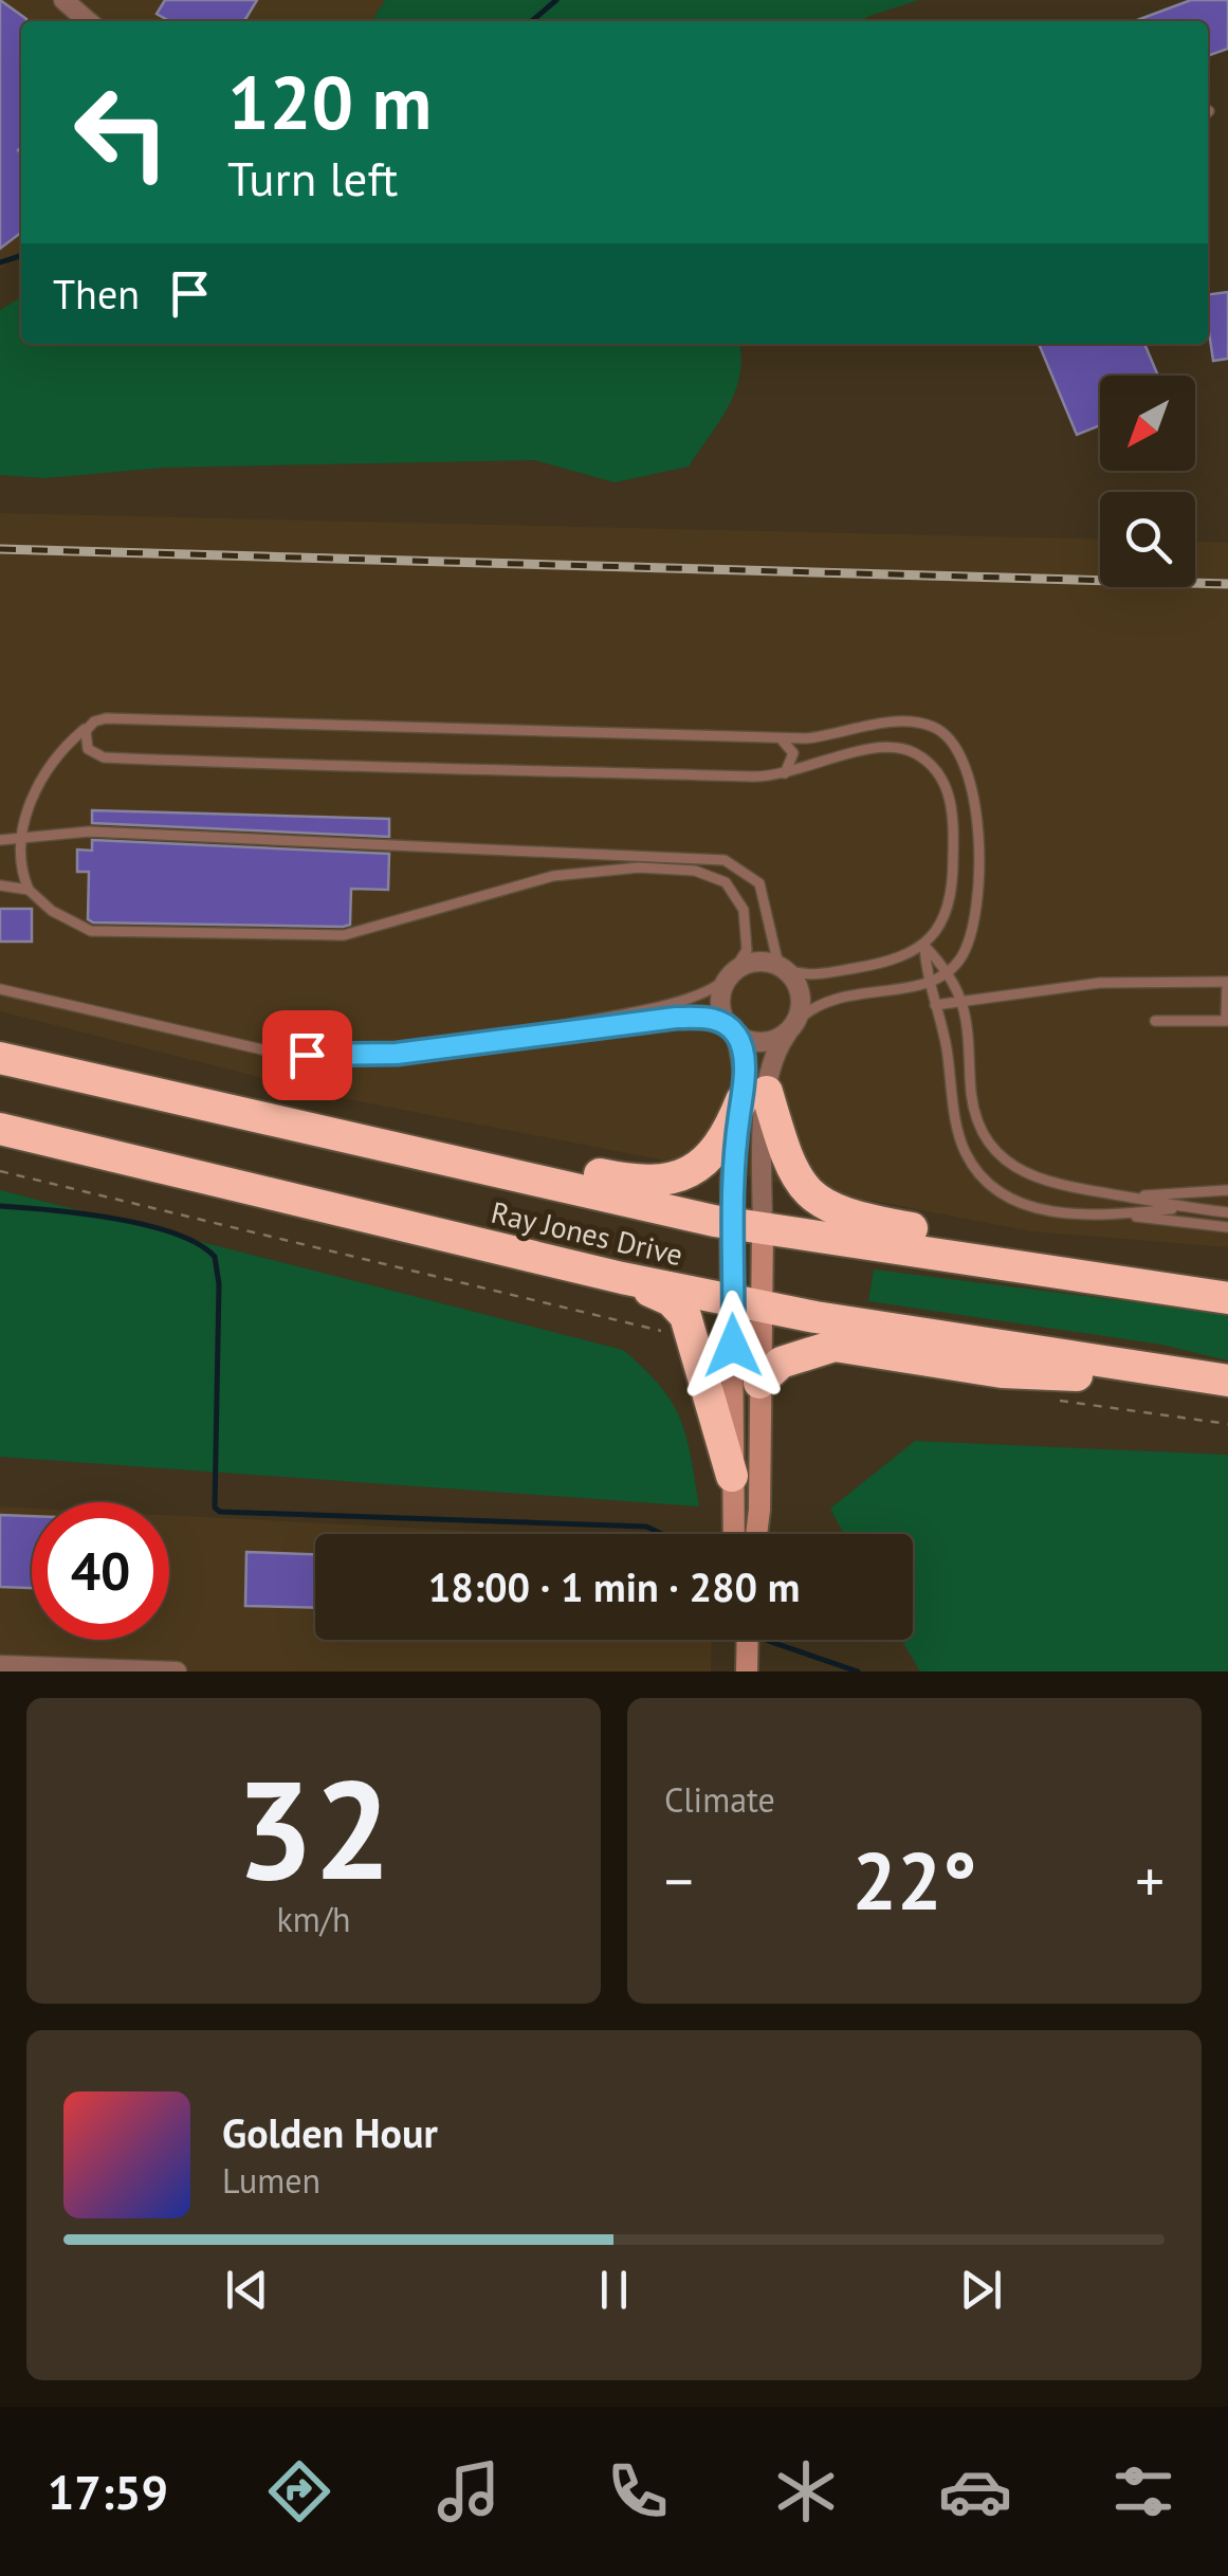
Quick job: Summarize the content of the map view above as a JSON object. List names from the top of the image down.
{
  "streets": {
    "highway": ["Ray Jones Drive"]
  },
  "north": "bottom left",
  "page": {
    "turn": ["120 m", "Turn left"],
    "then": "Then",
    "limit": "40",
    "trip": "18:00 · 1 min · 280 m",
    "tile": [
      ["32", "km/h"],
      "Climate"
    ],
    "heat": ["−", "22°", "+"],
    "song": ["Golden Hour", "Lumen"],
    "tabs": "17:59"
  }
}
